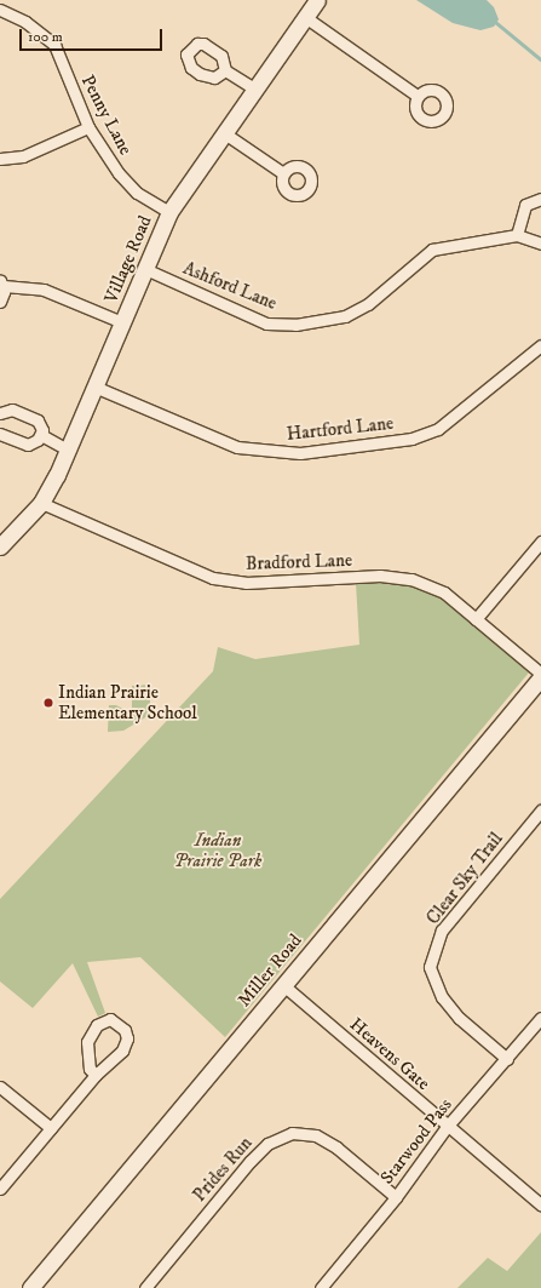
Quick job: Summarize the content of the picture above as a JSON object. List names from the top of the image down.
{
  "streets": {
    "street": [
      "Penny Lane",
      "Village Road",
      "Ashford Lane",
      "Hartford Lane",
      "Bradford Lane",
      "Clear Sky Trail",
      "Miller Road",
      "Heavens Gate",
      "Starwood Pass",
      "Prides Run"
    ]
  },
  "crossings": [
    ["Penny Lane", "Village Road"],
    ["Village Road", "Ashford Lane"],
    ["Village Road", "Hartford Lane"],
    ["Village Road", "Bradford Lane"],
    ["Clear Sky Trail", "Starwood Pass"],
    ["Miller Road", "Heavens Gate"],
    ["Heavens Gate", "Starwood Pass"],
    ["Starwood Pass", "Prides Run"]
  ],
  "parks": ["Indian Prairie Park"],
  "places": ["Indian Prairie Elementary School"],
  "scale_bar": "100 m"
}
